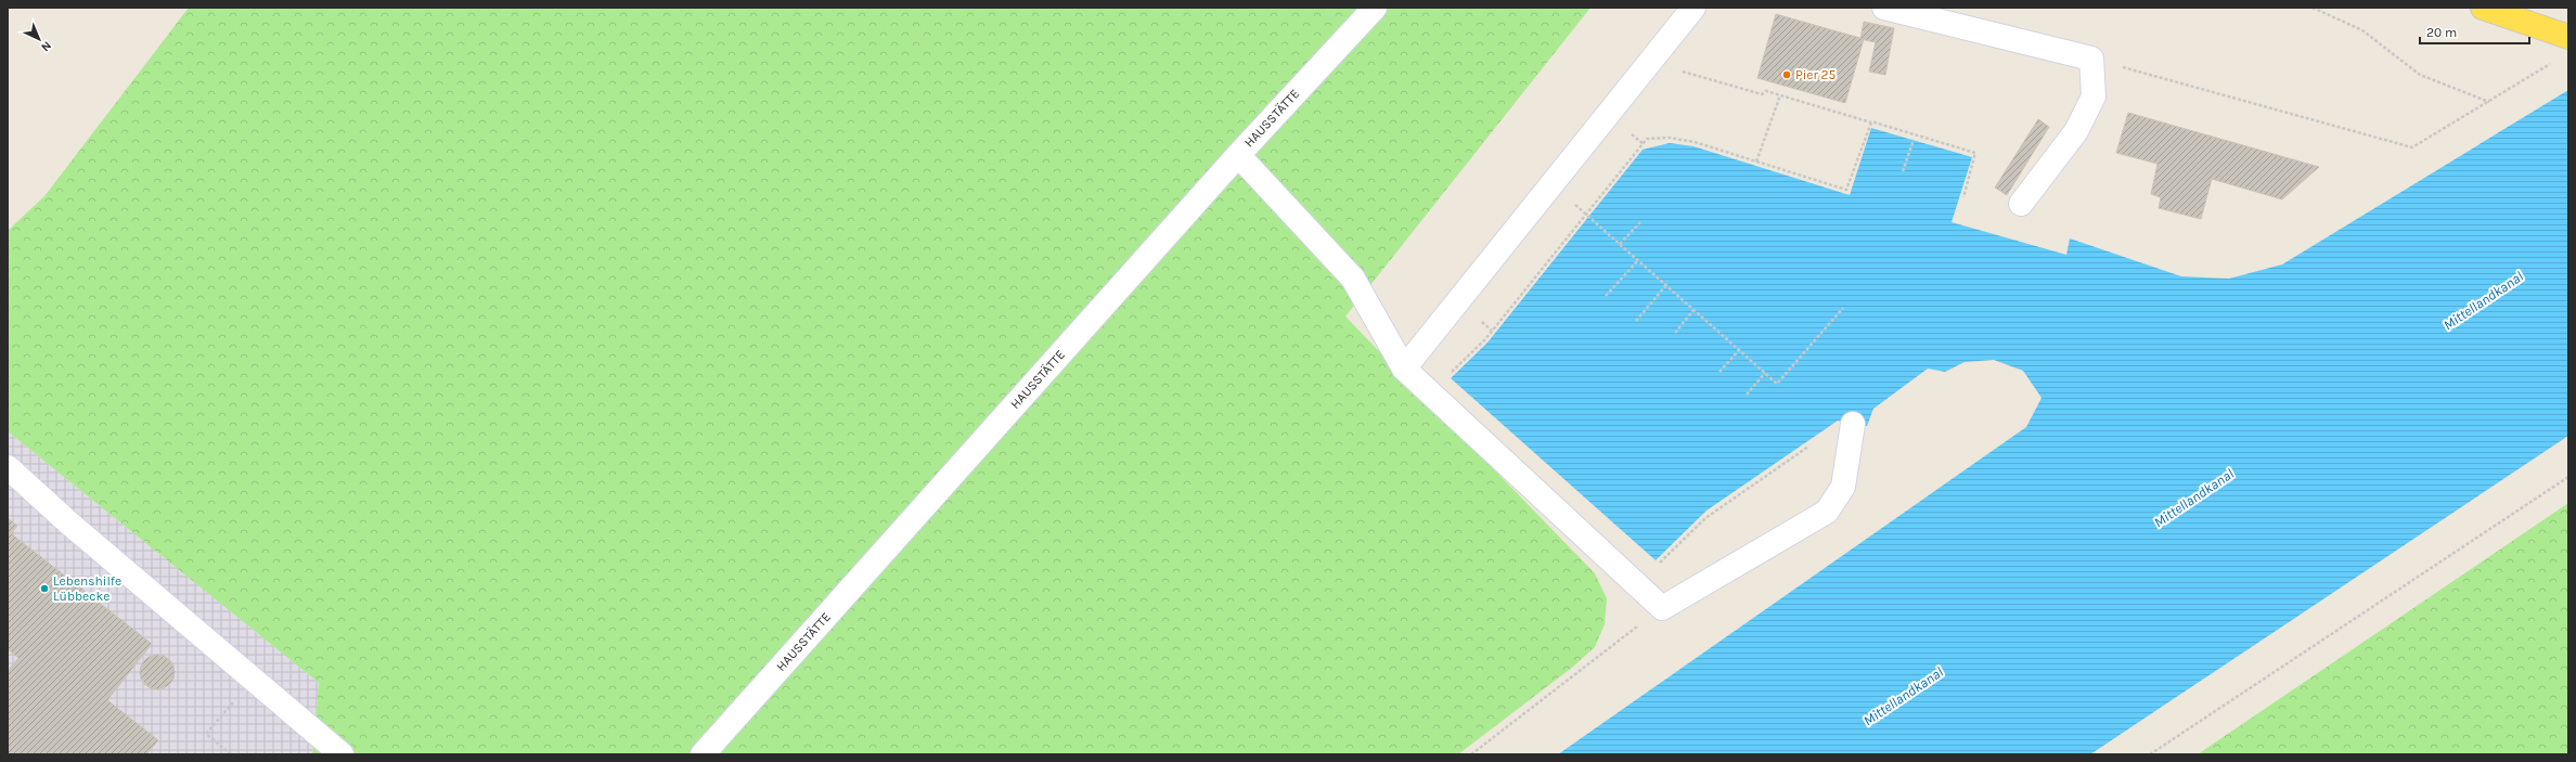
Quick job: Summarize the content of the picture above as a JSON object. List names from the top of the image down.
{
  "streets": {
    "street": ["HAUSSTÄTTE"]
  },
  "water": ["Mittellandkanal"],
  "places": ["Pier 25", "Lebenshilfe Lübbecke"],
  "scale_bar": "20 m",
  "north": "bottom right"
}
